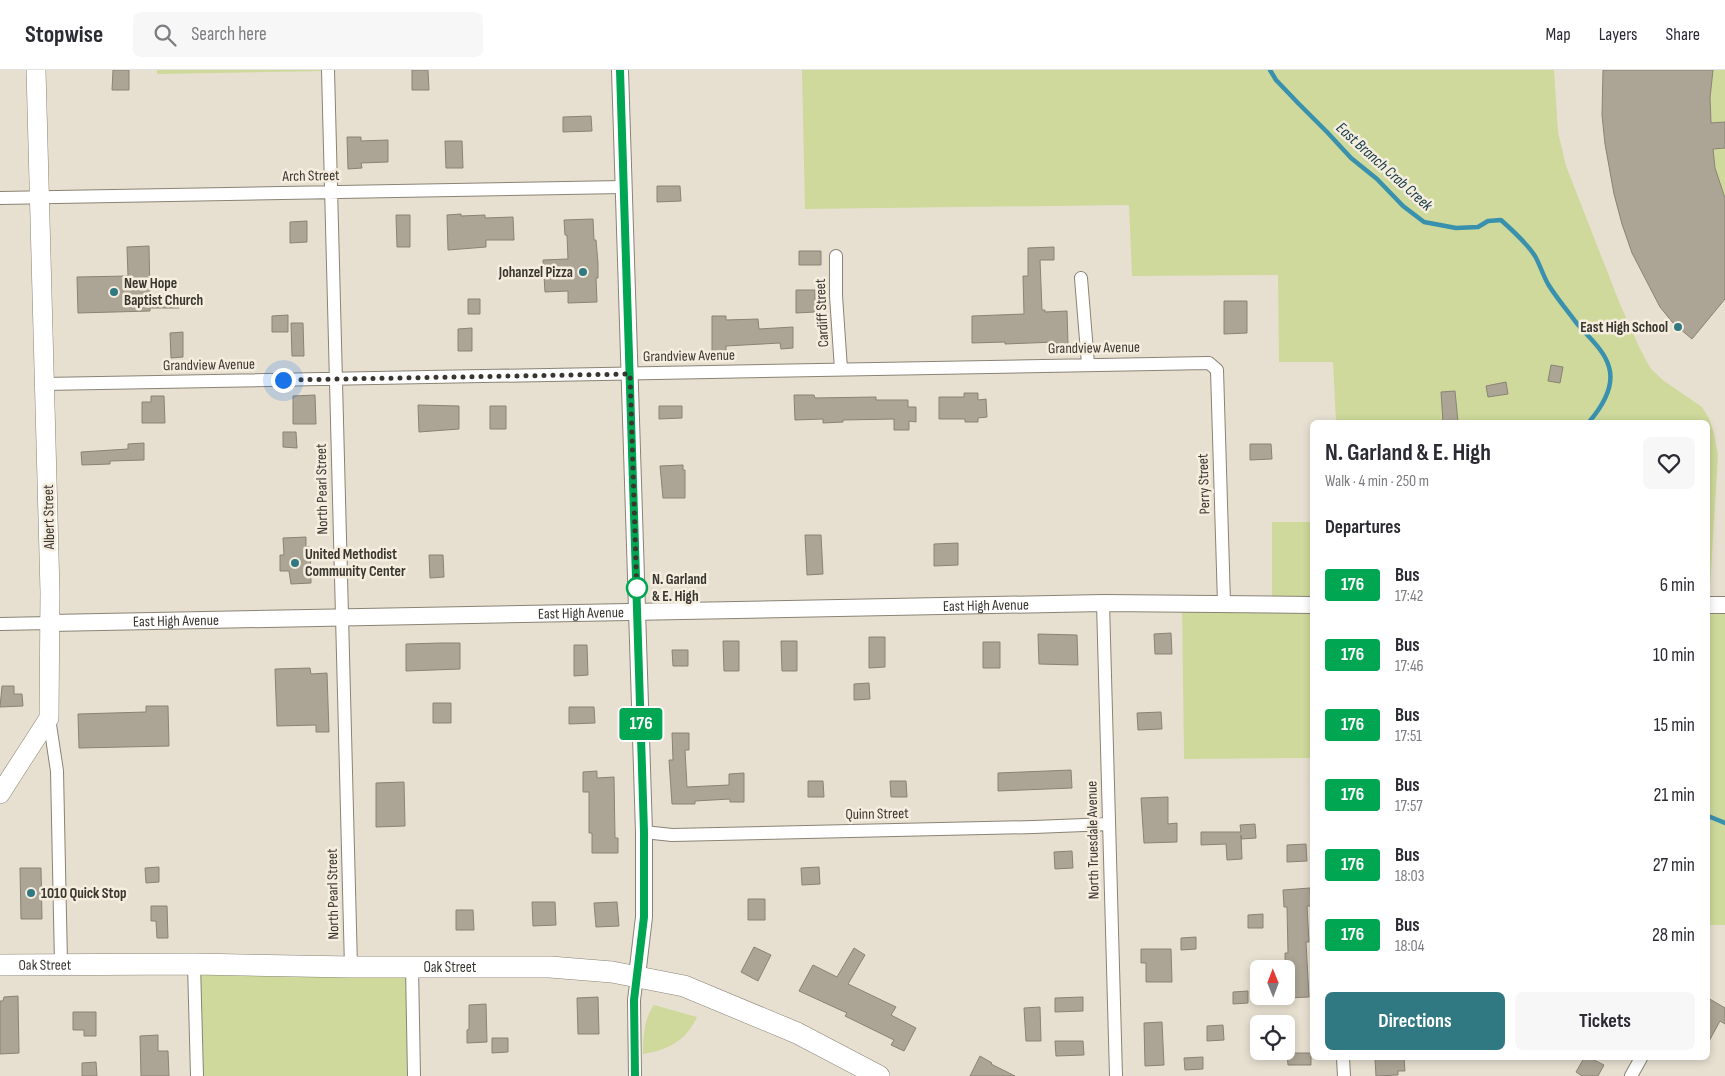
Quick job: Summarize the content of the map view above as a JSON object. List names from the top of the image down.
{
  "streets": {
    "highway": ["Oak Street"],
    "main road": ["Albert Street"],
    "street": [
      "Arch Street",
      "Cardiff Street",
      "Grandview Avenue",
      "Perry Street",
      "North Pearl Street",
      "East High Avenue",
      "Quinn Street",
      "North Truesdale Avenue"
    ]
  },
  "crossings": [
    ["Arch Street", "North Pearl Street"],
    ["Arch Street", "Albert Street"],
    ["Cardiff Street", "Grandview Avenue"],
    ["Grandview Avenue", "Perry Street"],
    ["Grandview Avenue", "North Pearl Street"],
    ["Grandview Avenue", "Albert Street"],
    ["Perry Street", "East High Avenue"],
    ["North Pearl Street", "East High Avenue"],
    ["North Pearl Street", "Oak Street"],
    ["Albert Street", "East High Avenue"],
    ["Albert Street", "Oak Street"],
    ["East High Avenue", "North Truesdale Avenue"],
    ["Quinn Street", "North Truesdale Avenue"]
  ],
  "water": ["East Branch Crab Creek"],
  "places": [
    "Johanzel Pizza",
    "New Hope Baptist Church",
    "East High School",
    "United Methodist Community Center",
    "N. Garland & E. High",
    "1010 Quick Stop"
  ],
  "lines": ["bus line 176"],
  "north": "top",
  "page": {
    "header": "Stopwise",
    "search": "Search here",
    "nav": ["Map", "Layers", "Share"],
    "on_map": "176",
    "heading": [
      ["N. Garland & E. High", "Walk · 4 min · 250 m"],
      "Departures"
    ],
    "list": [
      {
        "mark": "176",
        "name": "Bus",
        "note": "17:42",
        "value": "6 min"
      },
      {
        "mark": "176",
        "name": "Bus",
        "note": "17:46",
        "value": "10 min"
      },
      {
        "mark": "176",
        "name": "Bus",
        "note": "17:51",
        "value": "15 min"
      },
      {
        "mark": "176",
        "name": "Bus",
        "note": "17:57",
        "value": "21 min"
      },
      {
        "mark": "176",
        "name": "Bus",
        "note": "18:03",
        "value": "27 min"
      },
      {
        "mark": "176",
        "name": "Bus",
        "note": "18:04",
        "value": "28 min"
      }
    ],
    "buttons": ["Directions", "Tickets"]
  }
}
